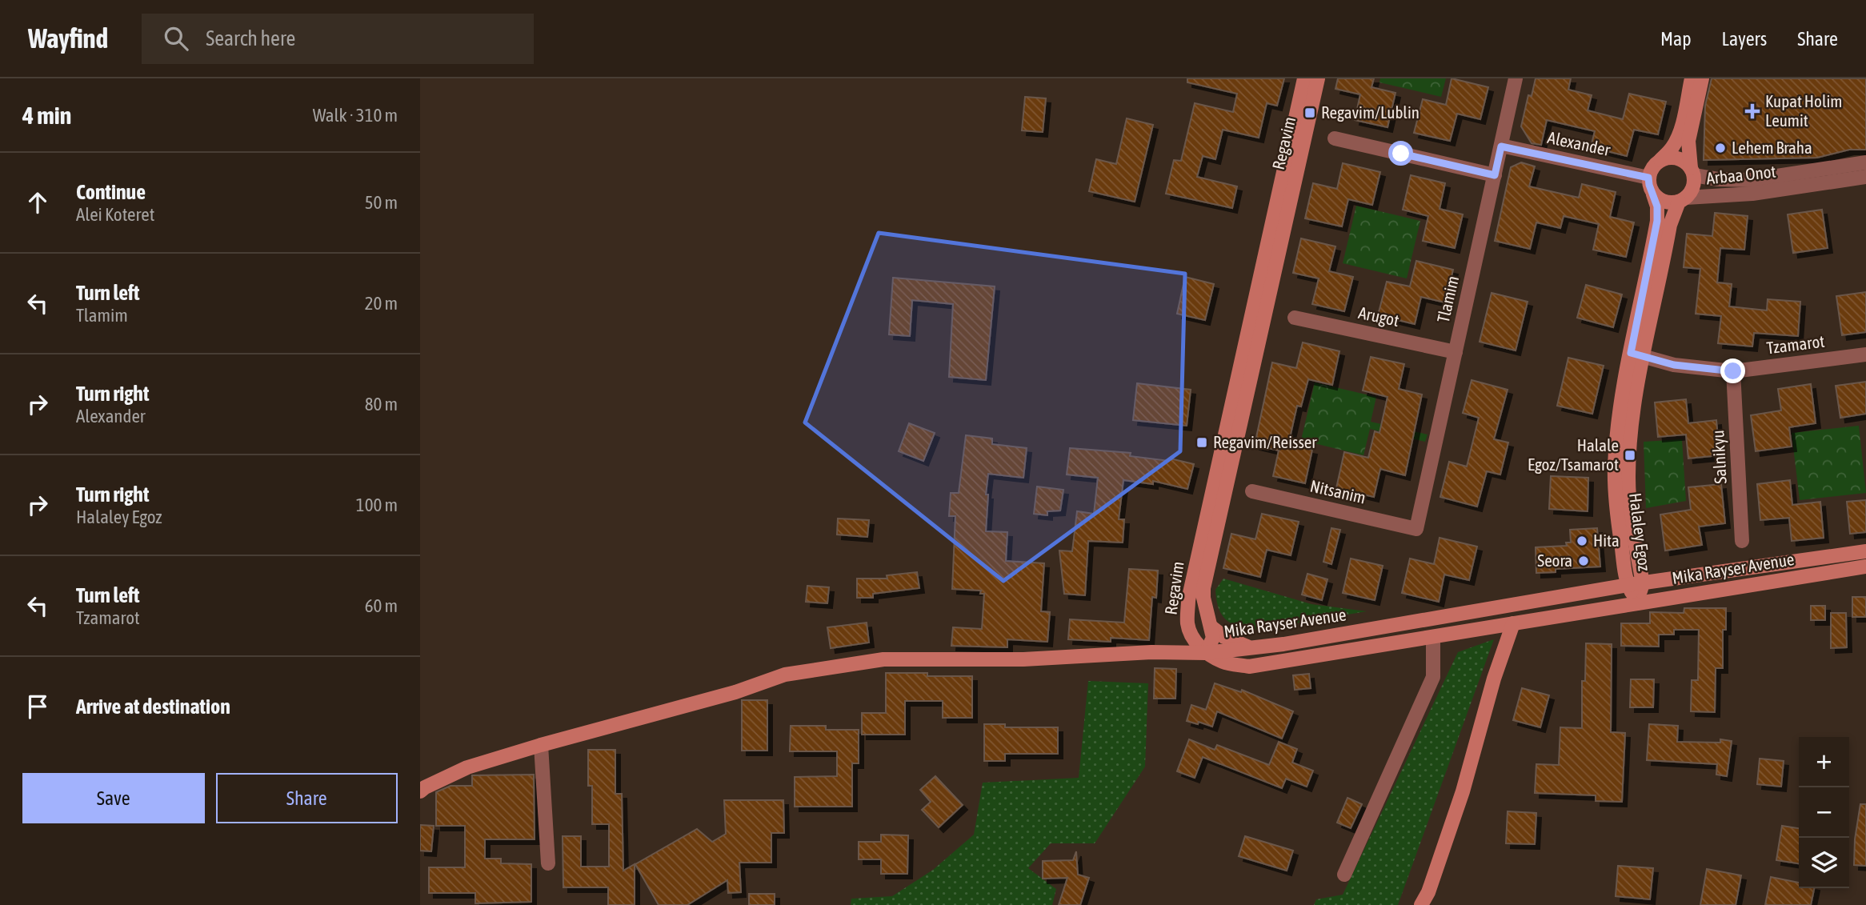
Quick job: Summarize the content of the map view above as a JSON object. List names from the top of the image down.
{
  "streets": {
    "street": [
      "Regavim",
      "Alexander",
      "Arbaa Onot",
      "Tlamim",
      "Arugot",
      "Tzamarot",
      "Salnikyu",
      "Nitsanim",
      "Halaley Egoz",
      "Mika Rayser Avenue"
    ]
  },
  "crossings": [
    ["Regavim", "Mika Rayser Avenue"],
    ["Alexander", "Arbaa Onot"],
    ["Alexander", "Tlamim"],
    ["Alexander", "Halaley Egoz"],
    ["Arbaa Onot", "Halaley Egoz"],
    ["Tlamim", "Arugot"],
    ["Tlamim", "Nitsanim"],
    ["Tzamarot", "Salnikyu"],
    ["Tzamarot", "Halaley Egoz"],
    ["Halaley Egoz", "Mika Rayser Avenue"]
  ],
  "places": {
    "health": ["Kupat Holim Leumit"],
    "transit": ["Regavim/Lublin", "Regavim/Reisser", "Halale Egoz/Tsamarot"],
    "other": ["Lehem Braha", "Hita", "Seora"]
  },
  "page": {
    "header": "Wayfind",
    "search": "Search here",
    "nav": ["Map", "Layers", "Share"],
    "heading": ["4 min", "Walk · 310 m"],
    "list": [
      ["Continue", "Alei Koteret", "50 m"],
      ["Turn left", "Tlamim", "20 m"],
      ["Turn right", "Alexander", "80 m"],
      ["Turn right", "Halaley Egoz", "100 m"],
      ["Turn left", "Tzamarot", "60 m"],
      "Arrive at destination"
    ],
    "map_buttons": ["+", "−"],
    "buttons": ["Save", "Share"]
  }
}
